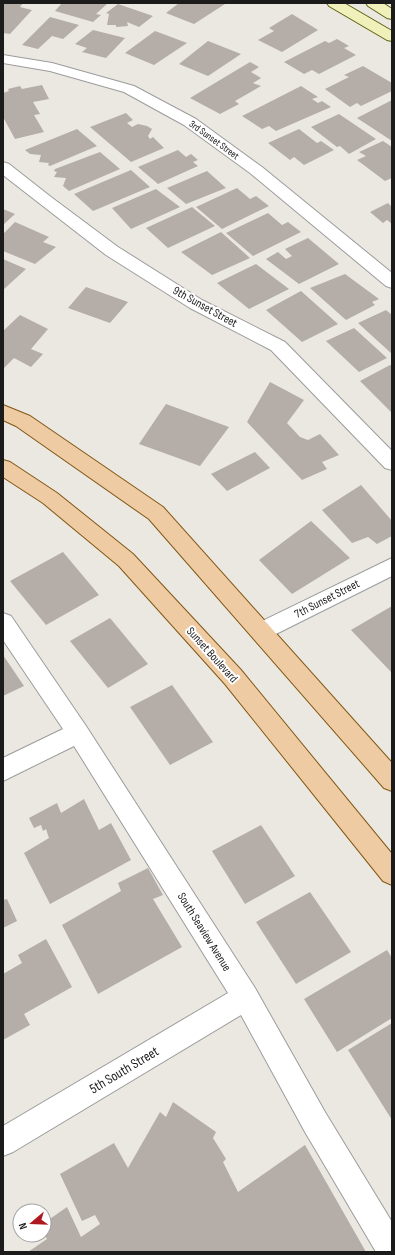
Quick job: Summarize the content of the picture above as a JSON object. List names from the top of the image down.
{
  "streets": {
    "main road": ["Sunset Boulevard"],
    "street": [
      "3rd Sunset Street",
      "9th Sunset Street",
      "7th Sunset Street",
      "South Seaview Avenue",
      "5th South Street"
    ]
  },
  "crossings": [
    ["South Seaview Avenue", "5th South Street"]
  ],
  "north": "left"
}
